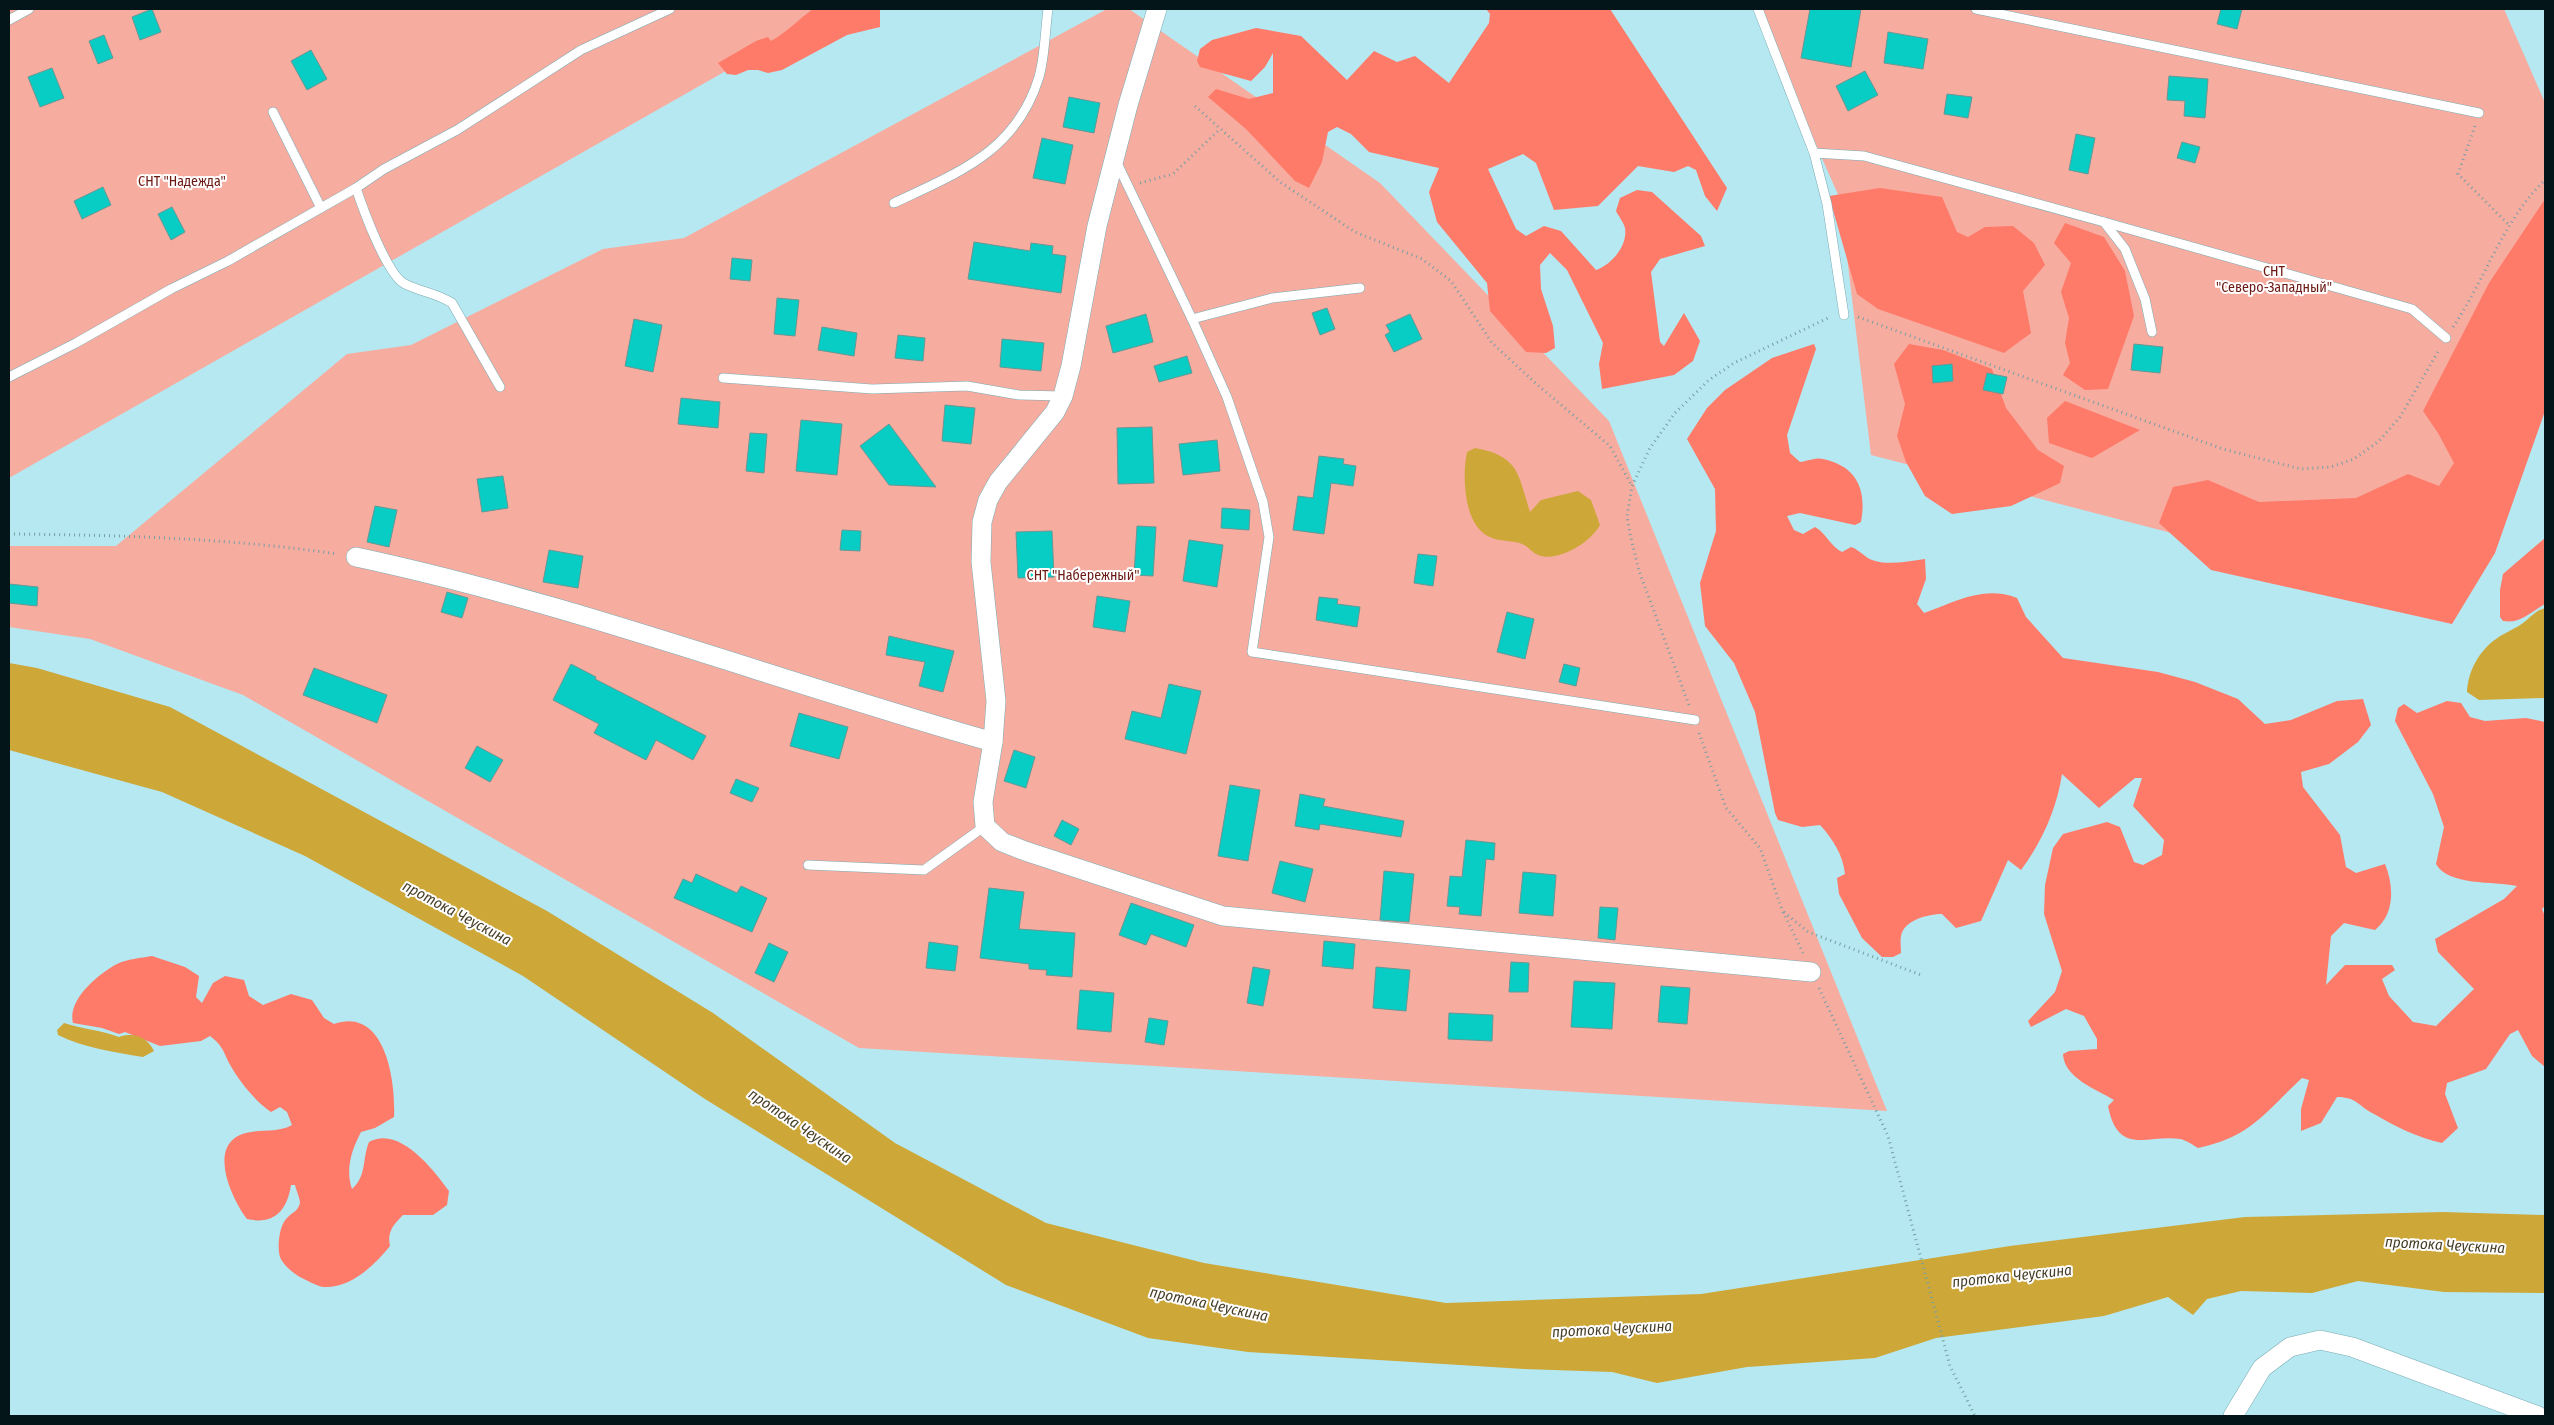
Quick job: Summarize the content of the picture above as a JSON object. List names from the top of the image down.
{
  "water": ["протока Чеускина"],
  "parks": ["СНТ \"Надежда\"", "СНТ \"Северо-Западный\"", "СНТ \"Набережный\""]
}
